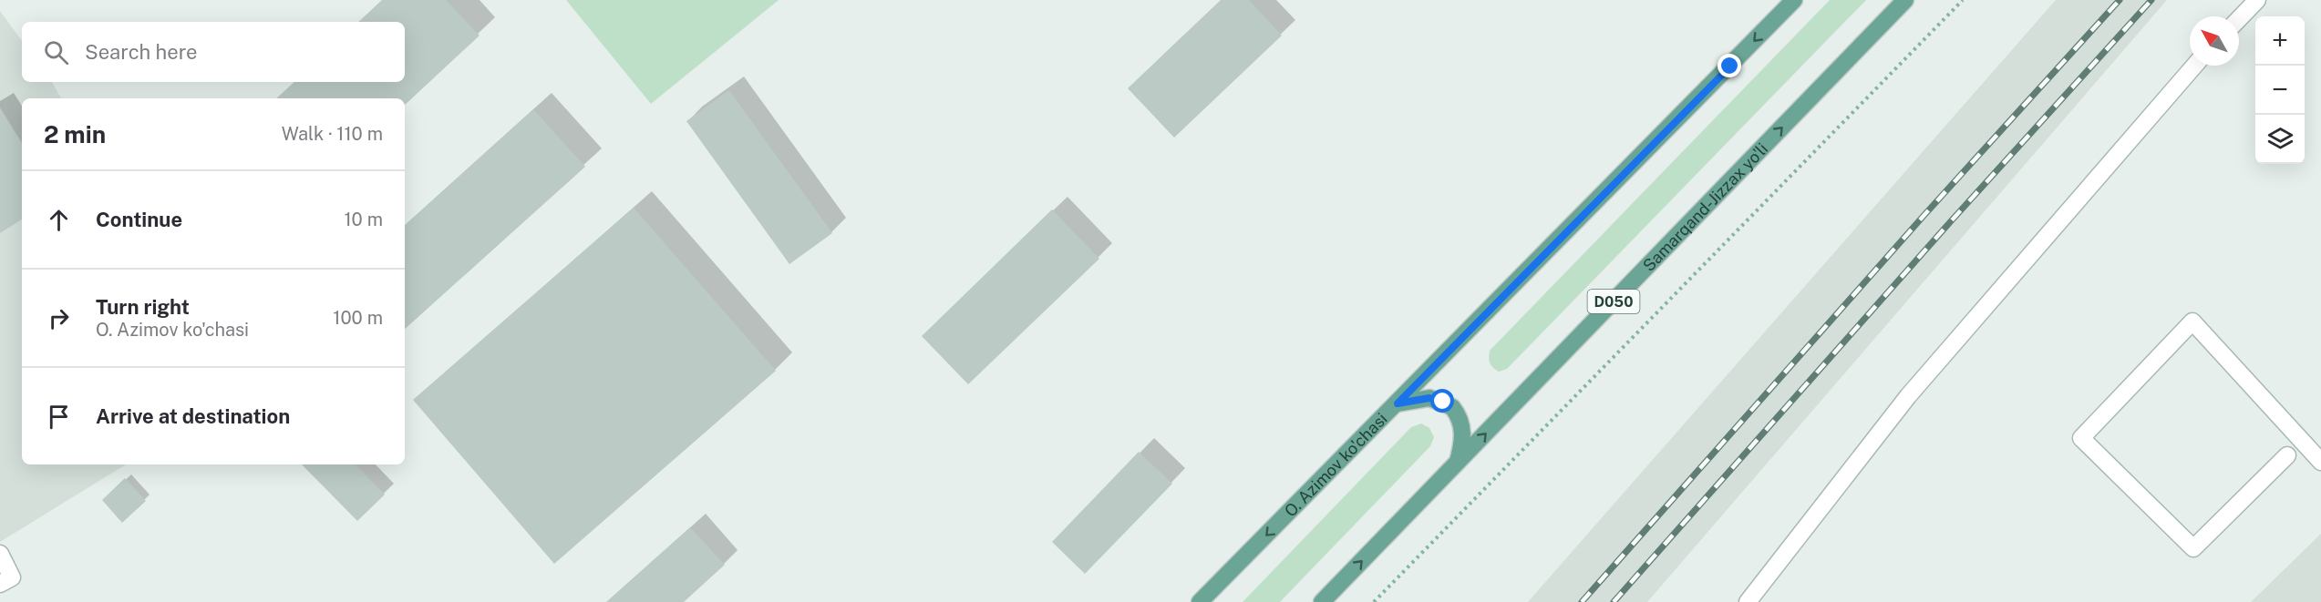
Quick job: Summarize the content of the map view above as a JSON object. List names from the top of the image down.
{
  "streets": {
    "main road": ["Samarqand-Jizzax yo'li", "D050", "O. Azimov ko'chasi"]
  },
  "one_way": ["Samarqand-Jizzax yo'li", "O. Azimov ko'chasi"],
  "north": "top left",
  "page": {
    "map_buttons": ["+", "−"],
    "search": "Search here",
    "heading": ["2 min", "Walk · 110 m"],
    "list": [
      ["Continue", "10 m"],
      ["Turn right", "O. Azimov ko'chasi", "100 m"],
      "Arrive at destination"
    ]
  }
}
